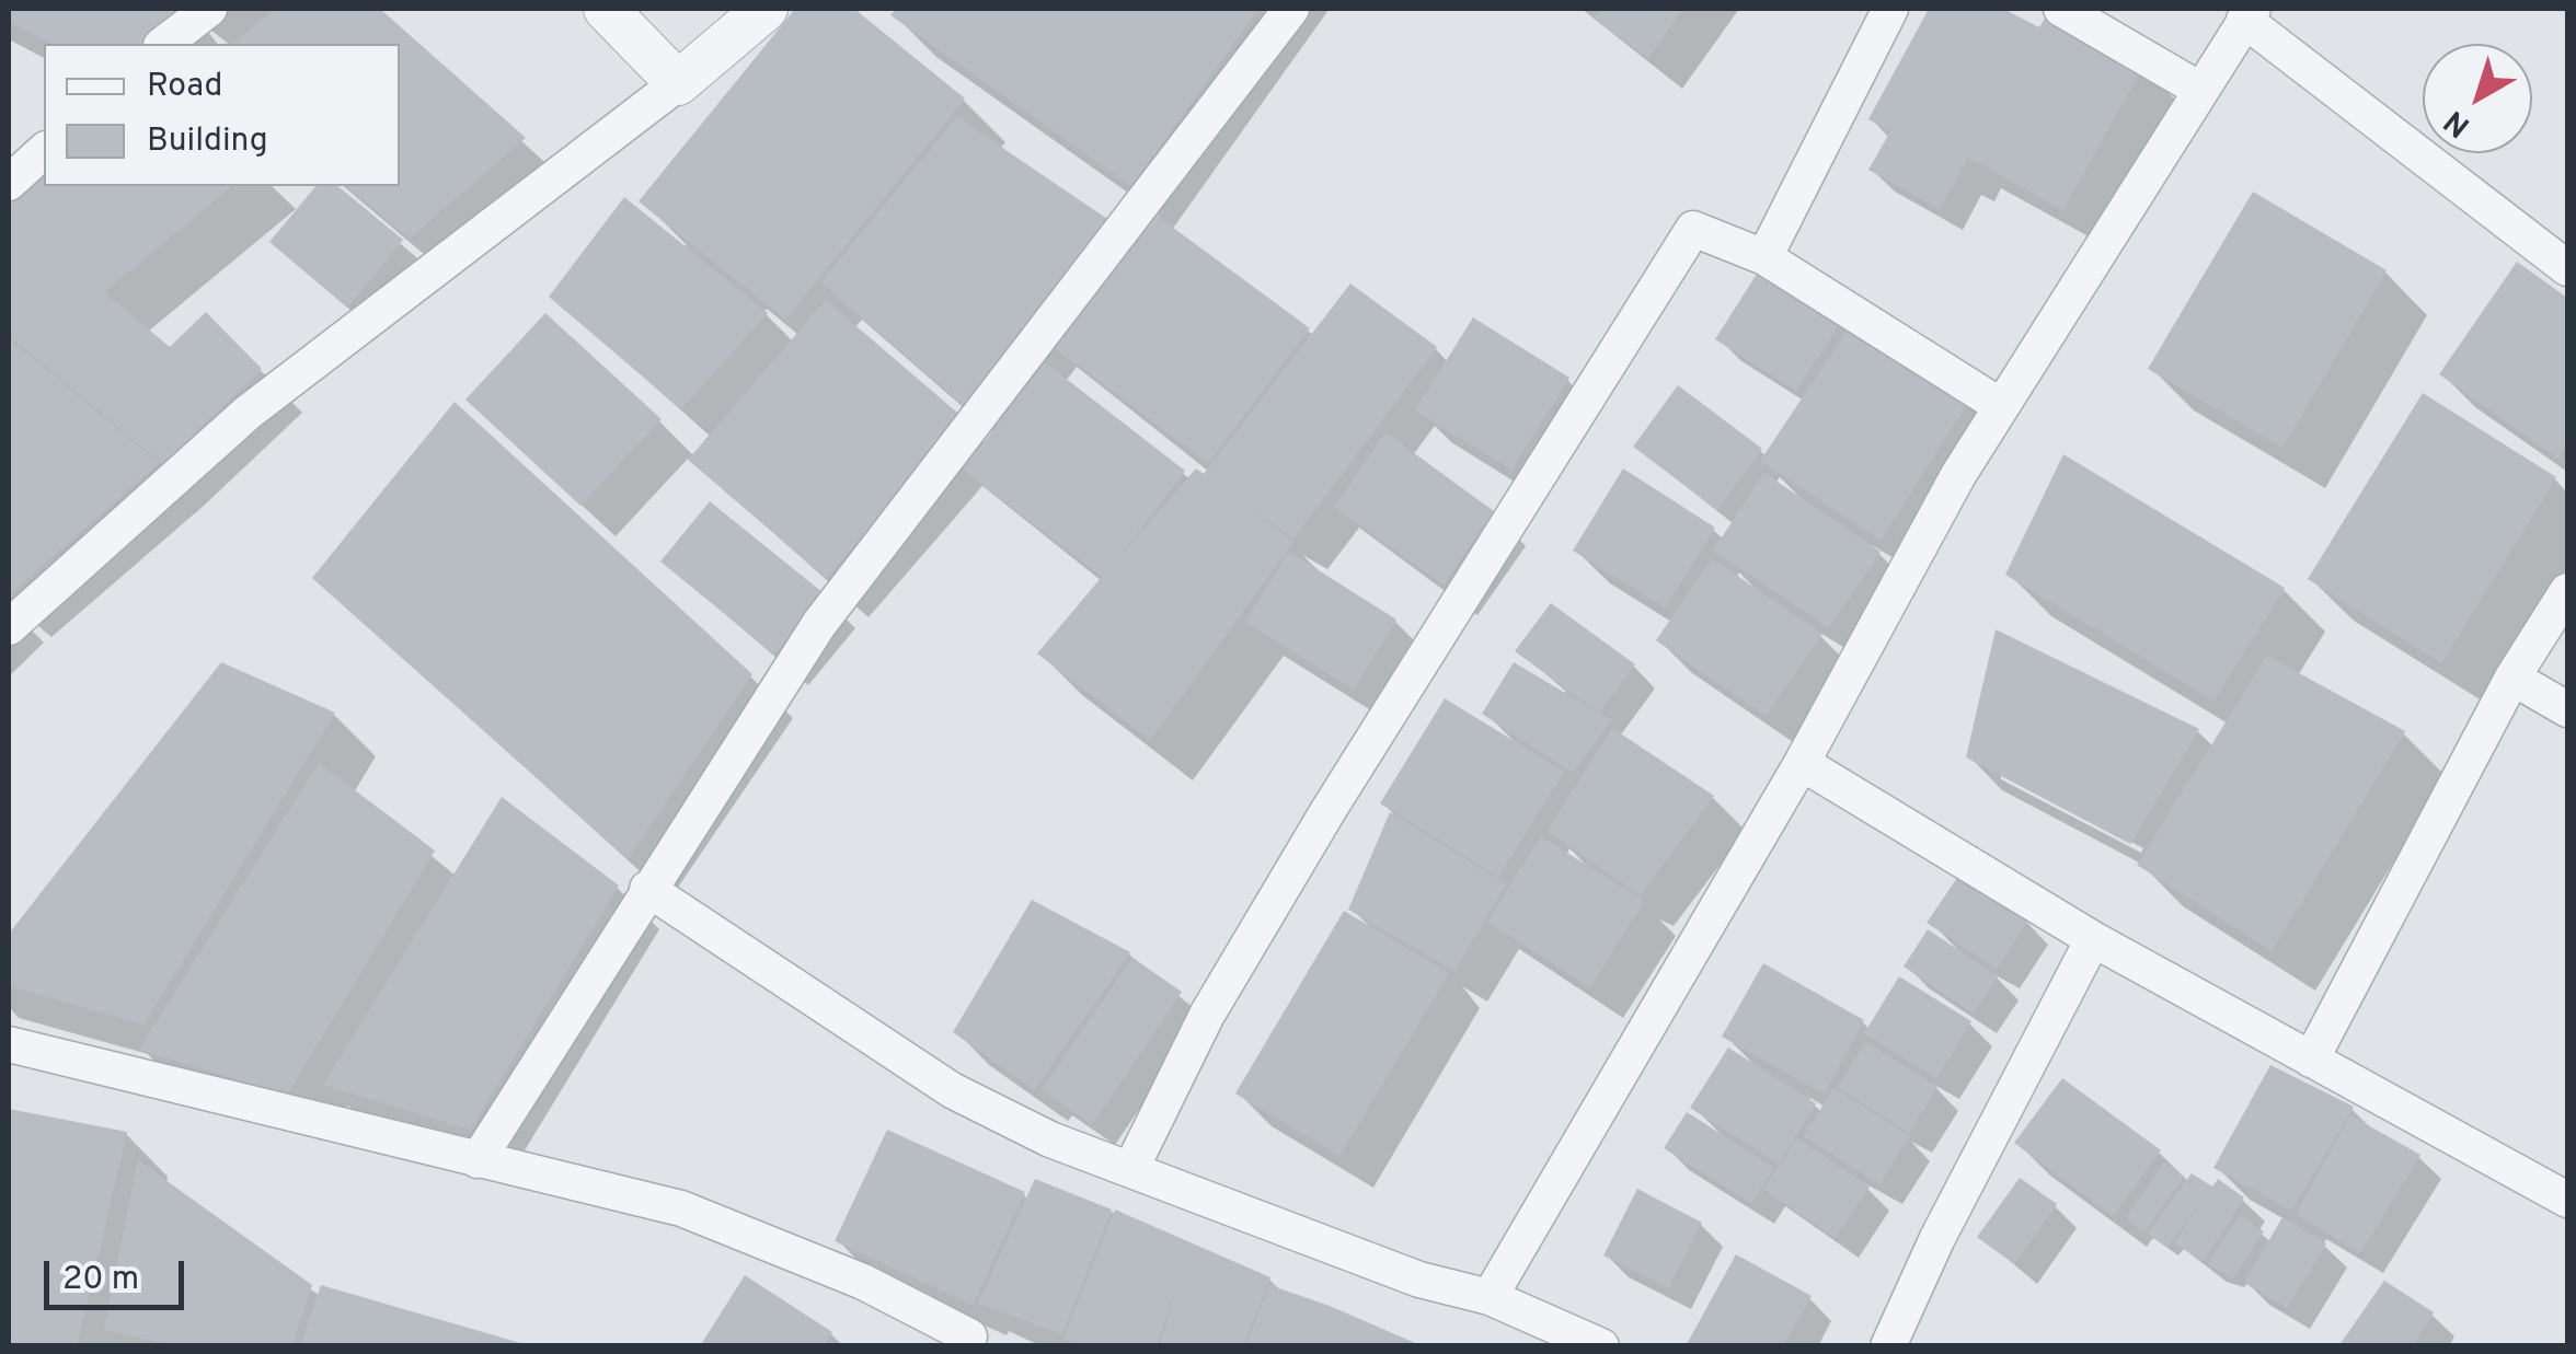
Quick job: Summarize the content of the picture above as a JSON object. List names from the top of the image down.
{
  "legend": ["Road", "Building"],
  "scale_bar": "20 m",
  "north": "bottom left"
}
